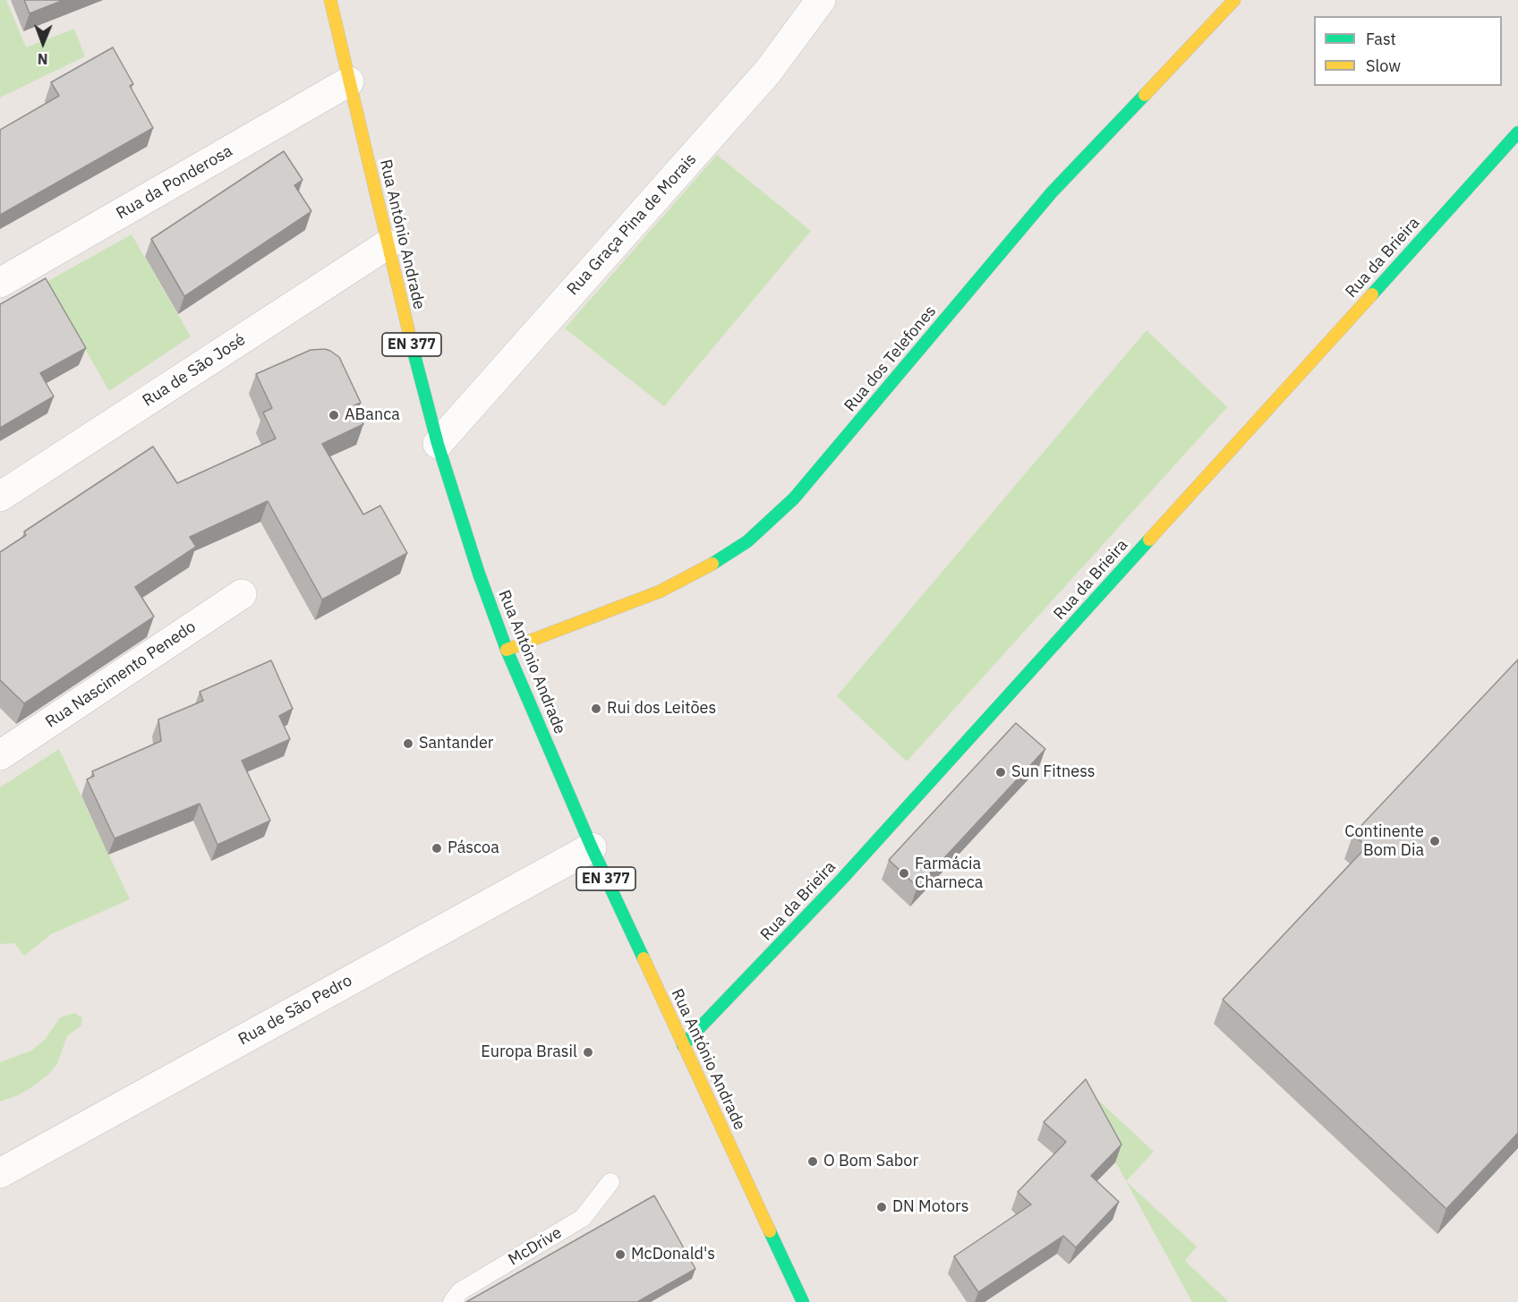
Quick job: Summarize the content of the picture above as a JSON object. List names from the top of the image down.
{
  "streets": {
    "street": [
      "Rua da Ponderosa",
      "Rua Graça Pina de Morais",
      "Rua António Andrade",
      "Rua da Brieira",
      "EN 377",
      "Rua dos Telefones",
      "Rua de São José",
      "Rua Nascimento Penedo",
      "Rua de São Pedro"
    ],
    "lane": ["McDrive"]
  },
  "crossings": [
    ["Rua da Ponderosa", "Rua António Andrade"],
    ["Rua Graça Pina de Morais", "Rua António Andrade"],
    ["Rua António Andrade", "Rua da Brieira"],
    ["Rua António Andrade", "Rua dos Telefones"],
    ["Rua António Andrade", "Rua de São José"],
    ["Rua António Andrade", "Rua de São Pedro"]
  ],
  "places": [
    "ABanca",
    "Rui dos Leitões",
    "Santander",
    "Sun Fitness",
    "Continente Bom Dia",
    "Páscoa",
    "Farmácia Charneca",
    "Europa Brasil",
    "O Bom Sabor",
    "DN Motors",
    "McDonald's"
  ],
  "legend": ["Fast", "Slow"],
  "north": "bottom"
}
